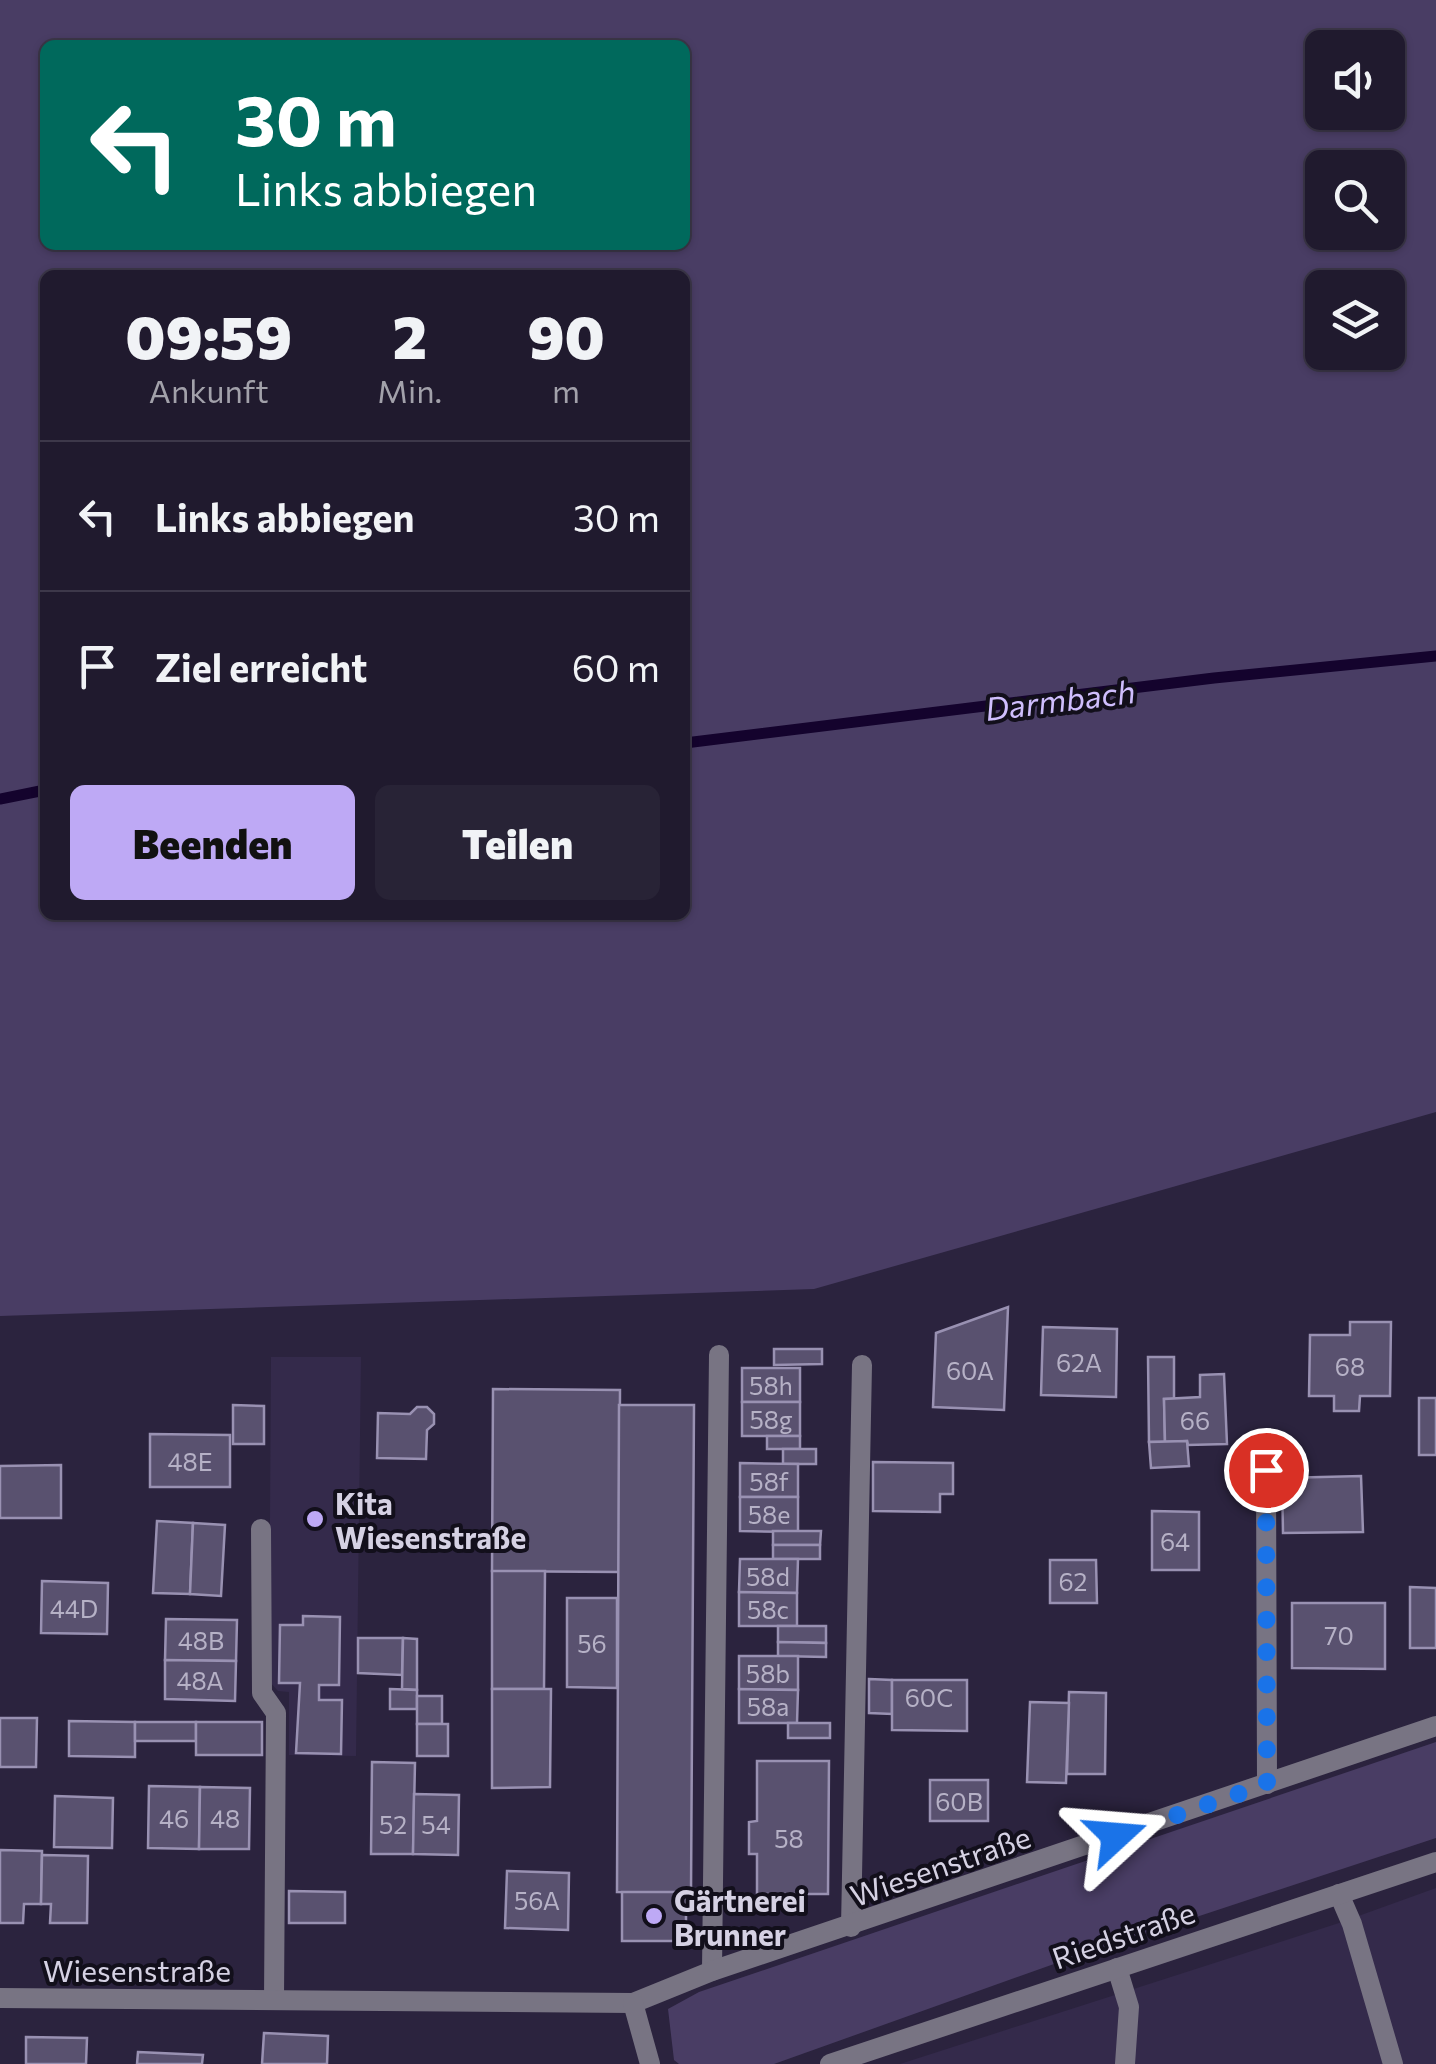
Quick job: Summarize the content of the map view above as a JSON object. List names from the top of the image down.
{
  "streets": {
    "street": ["Wiesenstraße", "Riedstraße"]
  },
  "water": ["Darmbach"],
  "places": ["Kita Wiesenstraße", "Gärtnerei Brunner"],
  "house_numbers": [
    "62A",
    "68",
    "60A",
    "58h",
    "58g",
    "66",
    "48E",
    "58f",
    "58e",
    "64",
    "58d",
    "62",
    "44D",
    "58c",
    "70",
    "48B",
    "56",
    "58b",
    "48A",
    "60C",
    "58a",
    "60B",
    "46",
    "48",
    "52",
    "54",
    "58",
    "56A"
  ],
  "page": {
    "turn": ["30 m", "Links abbiegen"],
    "eta": [
      "09:59",
      "Ankunft",
      "2",
      "Min.",
      "90",
      "m"
    ],
    "list": [
      {
        "name": "Links abbiegen",
        "value": "30 m"
      },
      {
        "name": "Ziel erreicht",
        "value": "60 m"
      }
    ],
    "buttons": ["Beenden", "Teilen"]
  }
}
